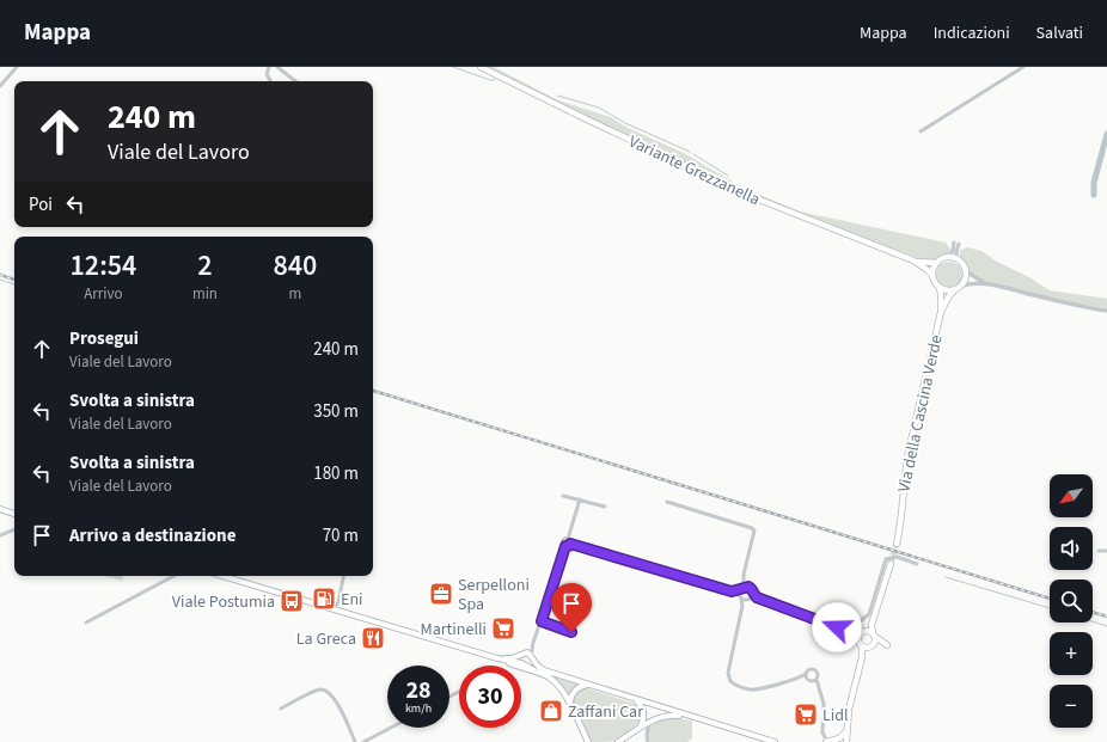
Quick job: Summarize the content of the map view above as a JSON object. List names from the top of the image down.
{
  "streets": {
    "main road": ["Variante Grezzanella", "Via della Cascina Verde"]
  },
  "places": {
    "office": ["Serpelloni Spa"],
    "fuel station": ["Eni"],
    "bus stop": ["Viale Postumia"],
    "supermarket": ["Martinelli", "Lidl"],
    "restaurant": ["La Greca"],
    "shop": ["Zaffani Car"]
  },
  "north": "bottom left",
  "page": {
    "header": "Mappa",
    "nav": ["Mappa", "Indicazioni", "Salvati"],
    "turn": ["240 m", "Viale del Lavoro"],
    "then": "Poi",
    "eta": [
      "12:54",
      "Arrivo",
      "2",
      "min",
      "840",
      "m"
    ],
    "list": [
      {
        "name": "Prosegui",
        "note": "Viale del Lavoro",
        "value": "240 m"
      },
      {
        "name": "Svolta a sinistra",
        "note": "Viale del Lavoro",
        "value": "350 m"
      },
      {
        "name": "Svolta a sinistra",
        "note": "Viale del Lavoro",
        "value": "180 m"
      },
      {
        "name": "Arrivo a destinazione",
        "value": "70 m"
      }
    ],
    "map_buttons": ["+", "−"],
    "speed": "28 km/h",
    "limit": "30"
  }
}
